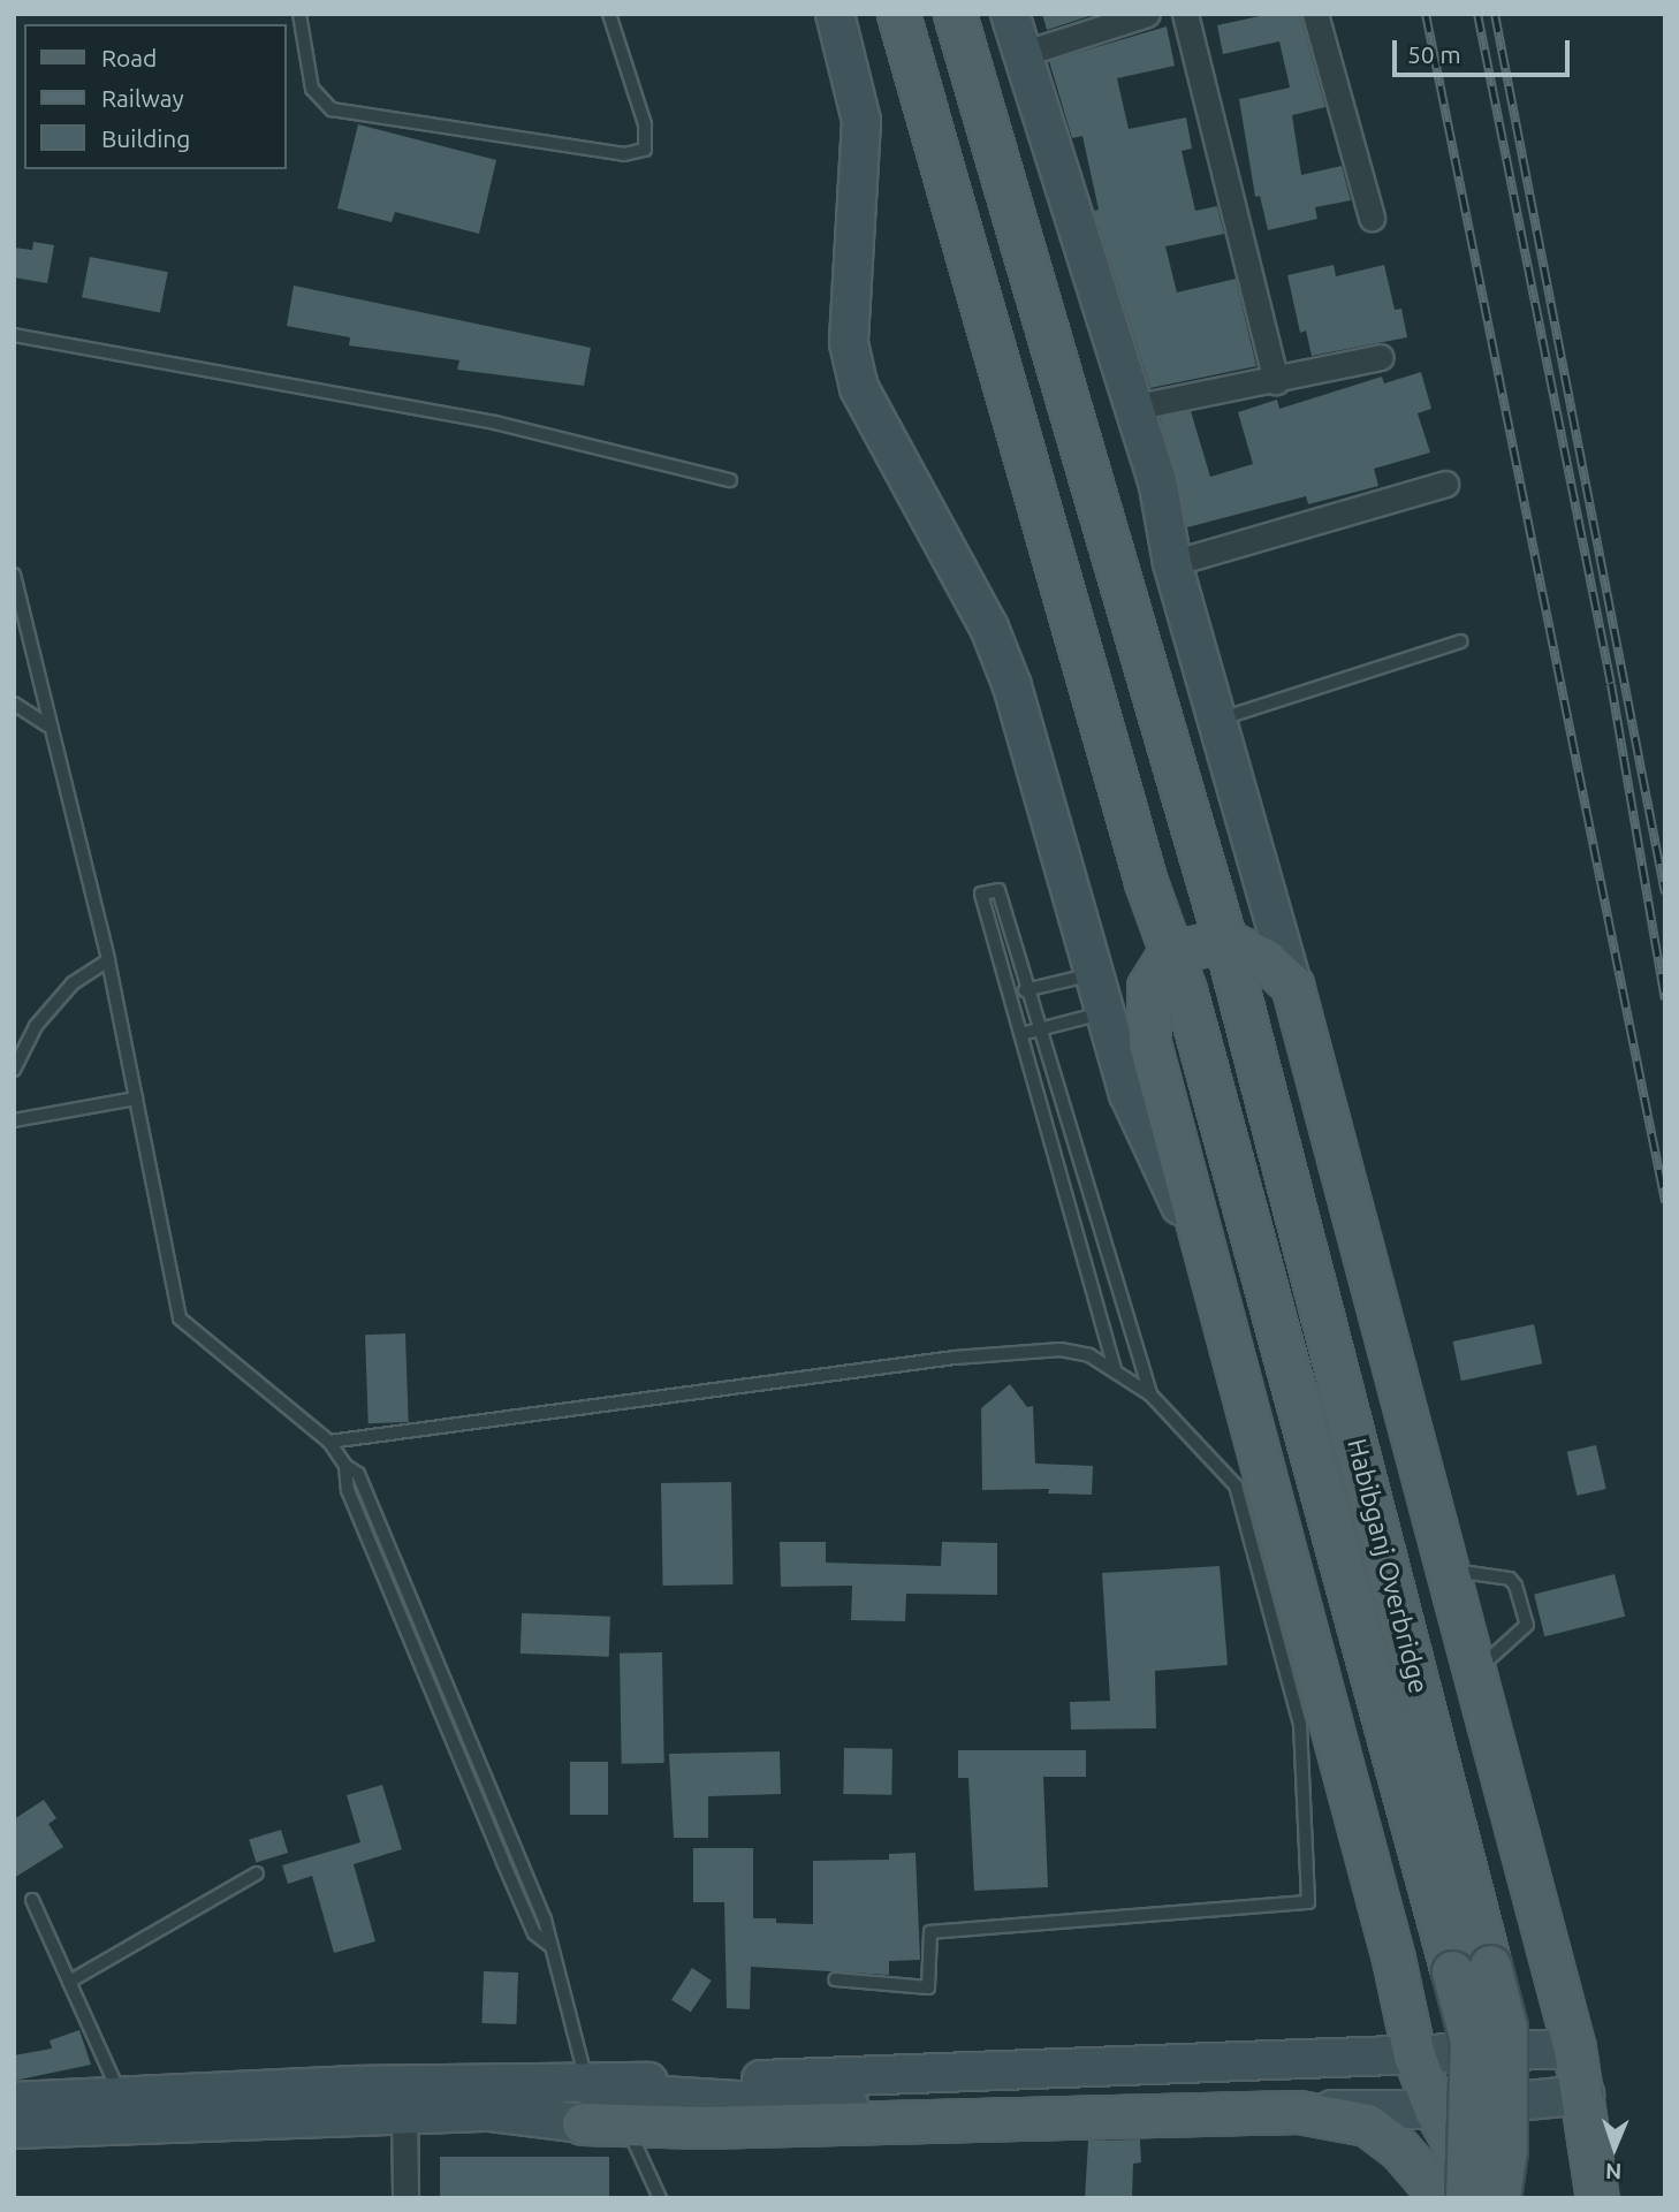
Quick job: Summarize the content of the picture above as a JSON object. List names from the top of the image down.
{
  "streets": {
    "main road": ["Habibganj Overbridge"]
  },
  "legend": ["Road", "Railway", "Building"],
  "scale_bar": "50 m",
  "north": "bottom"
}
